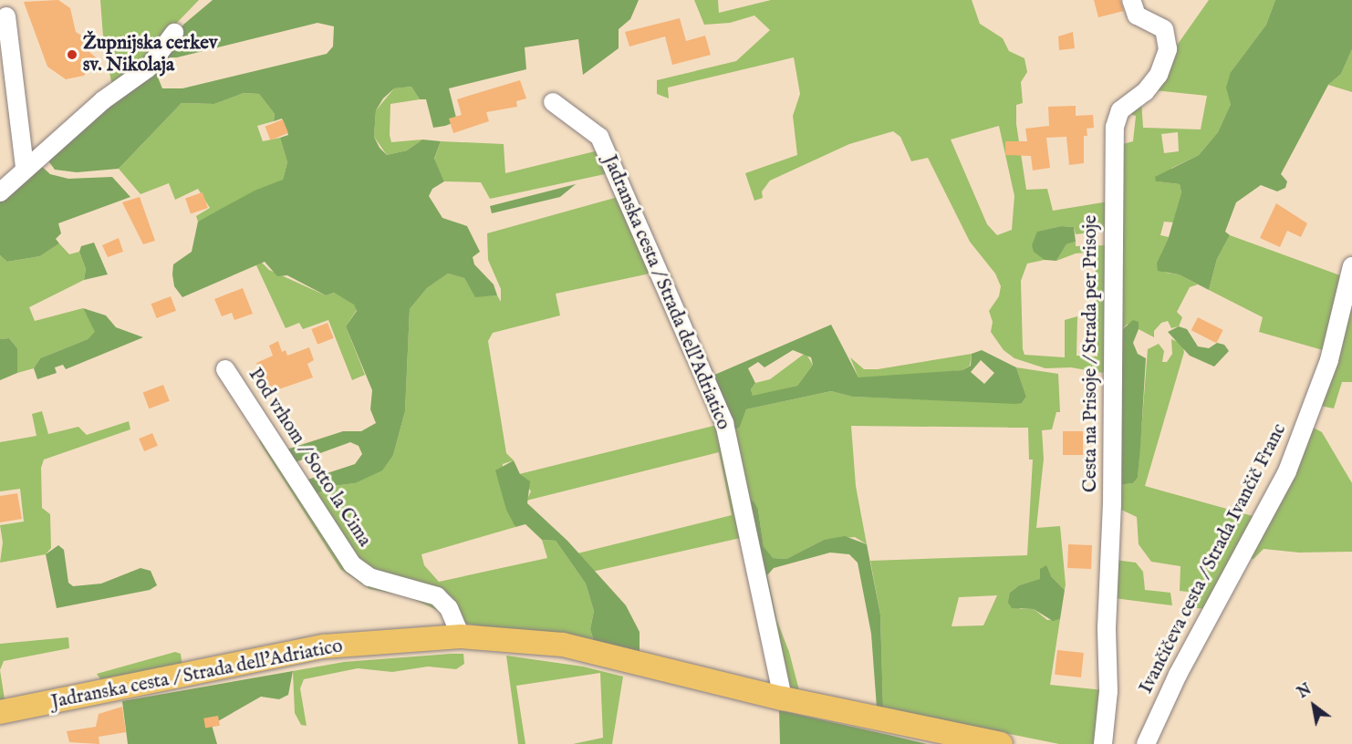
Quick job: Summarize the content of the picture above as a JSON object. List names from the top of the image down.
{
  "streets": {
    "main road": ["Jadranska cesta / Strada dell'Adriatico"],
    "street": ["Cesta na Prisoje / Strada per Prisoje", "Pod vrhom / Sotto la Cima", "Ivančičeva cesta / Strada Ivančič Franc"]
  },
  "crossings": [
    ["Jadranska cesta / Strada dell'Adriatico", "Pod vrhom / Sotto la Cima"]
  ],
  "places": ["Župnijska cerkev sv. Nikolaja"],
  "north": "top left"
}
